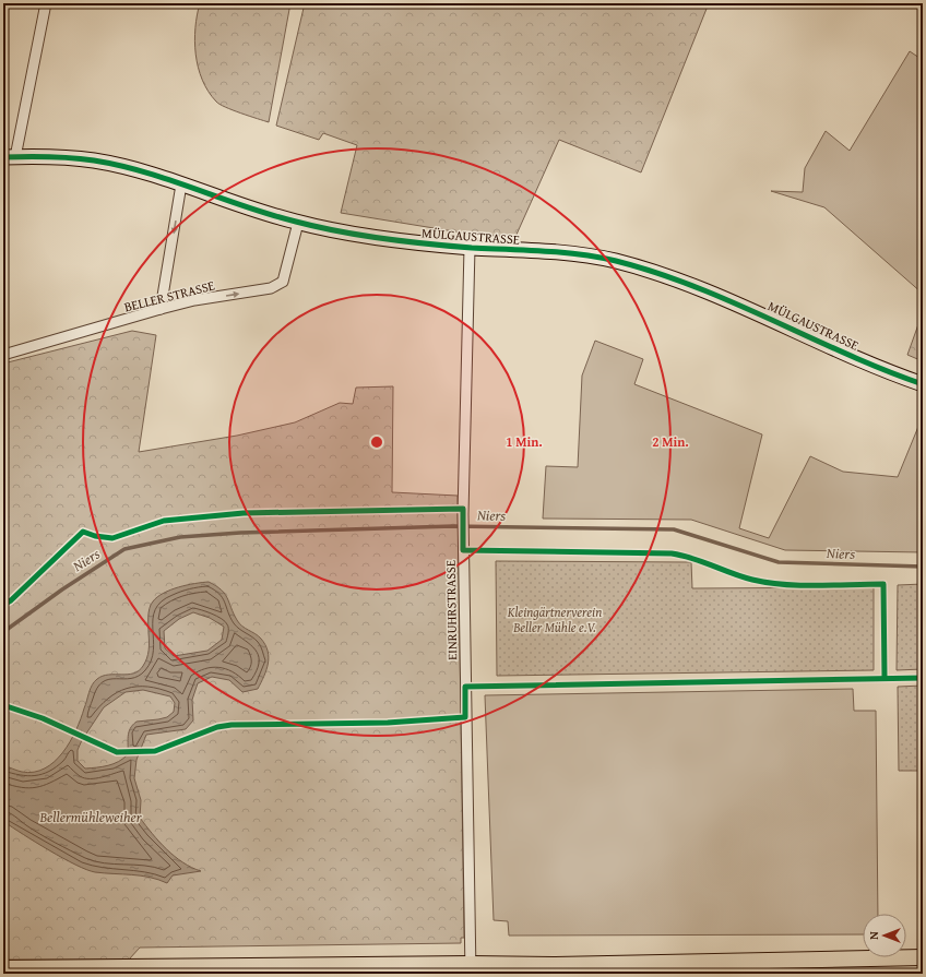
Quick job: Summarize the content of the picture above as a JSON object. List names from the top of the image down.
{
  "streets": {
    "street": ["MÜLGAUSTRASSE", "BELLER STRASSE", "EINRUHRSTRASSE"]
  },
  "crossings": [
    ["MÜLGAUSTRASSE", "BELLER STRASSE"],
    ["MÜLGAUSTRASSE", "EINRUHRSTRASSE"]
  ],
  "one_way": ["BELLER STRASSE"],
  "water": ["Niers", "Bellermühleweiher"],
  "parks": ["Kleingärtnerverein Beller Mühle e.V."],
  "north": "left",
  "rings": ["1 Min.", "2 Min."]
}
